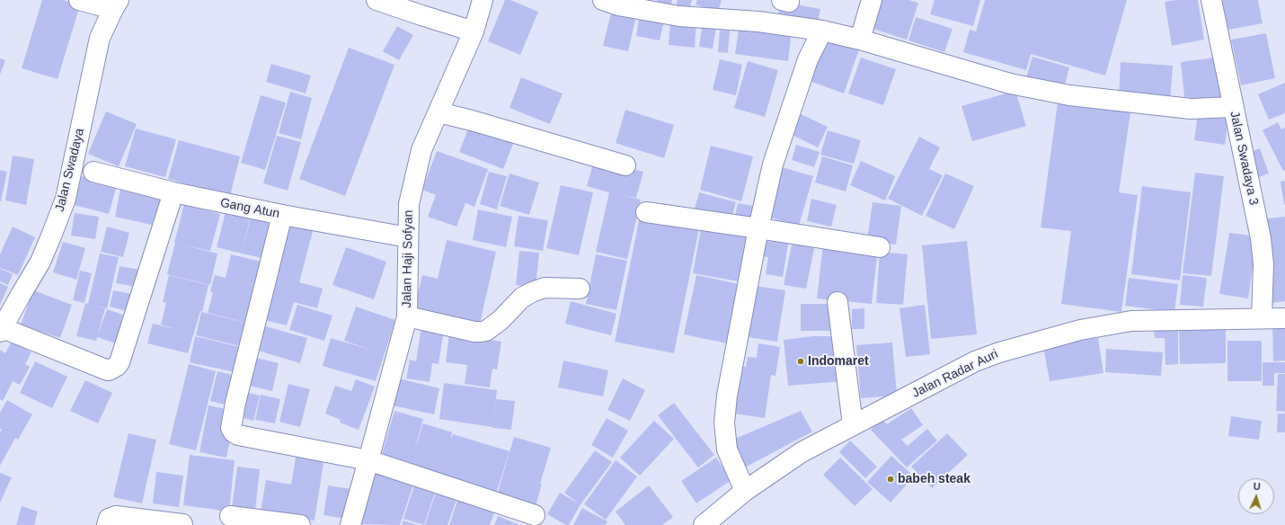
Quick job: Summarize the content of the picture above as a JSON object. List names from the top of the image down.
{
  "streets": {
    "street": [
      "Jalan Swadaya 3",
      "Jalan Swadaya",
      "Gang Atun",
      "Jalan Haji Sofyan",
      "Jalan Radar Auri"
    ]
  },
  "crossings": [
    ["Jalan Swadaya 3", "Jalan Radar Auri"],
    ["Gang Atun", "Jalan Haji Sofyan"]
  ],
  "places": ["Indomaret", "babeh steak"],
  "north": "top"
}
